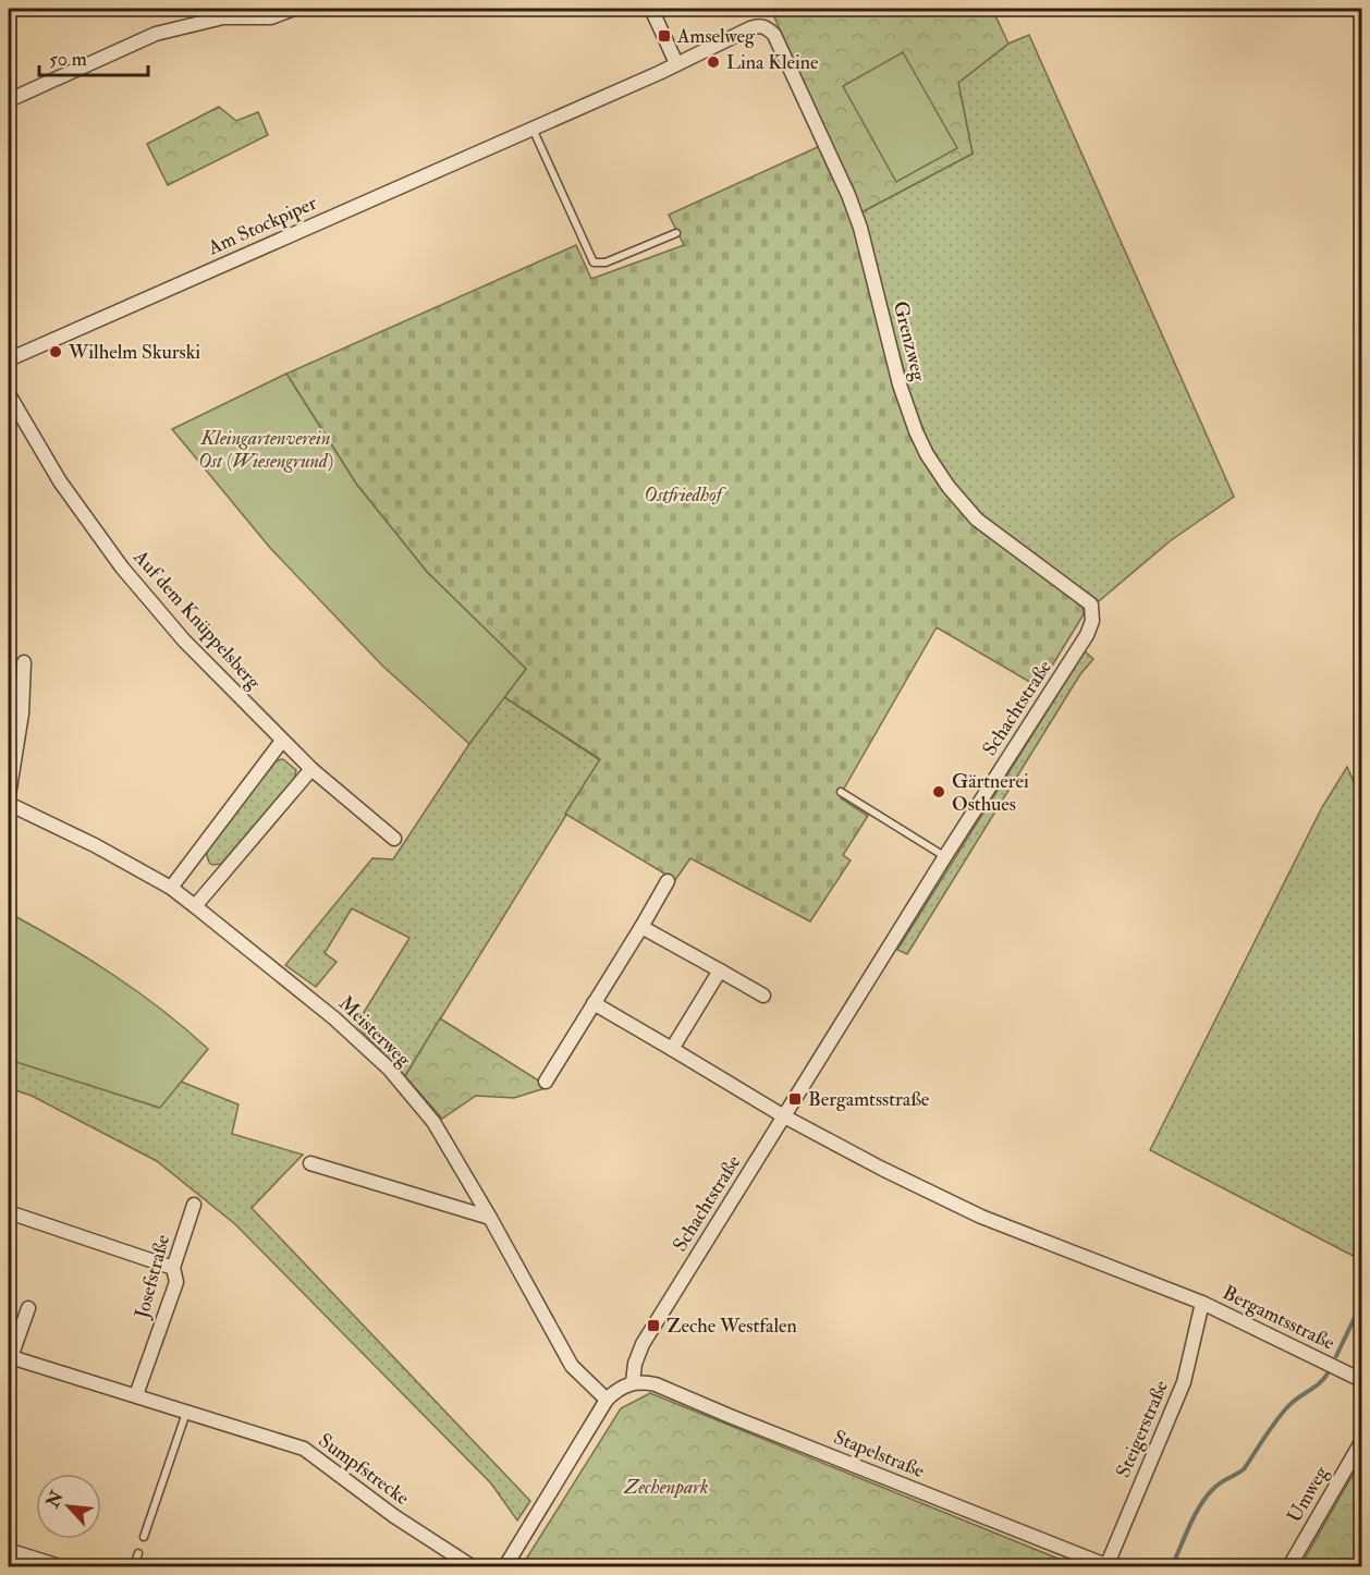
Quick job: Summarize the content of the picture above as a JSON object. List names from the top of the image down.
{
  "streets": {
    "street": [
      "Am Stockpiper",
      "Grenzweg",
      "Auf dem Knüppelsberg",
      "Schachtstraße",
      "Meisterweg",
      "Josefstraße",
      "Bergamtsstraße",
      "Steigerstraße",
      "Stapelstraße",
      "Sumpfstrecke",
      "Umweg"
    ]
  },
  "crossings": [
    ["Am Stockpiper", "Grenzweg"],
    ["Grenzweg", "Schachtstraße"],
    ["Schachtstraße", "Bergamtsstraße"],
    ["Schachtstraße", "Stapelstraße"],
    ["Josefstraße", "Sumpfstrecke"],
    ["Bergamtsstraße", "Steigerstraße"],
    ["Steigerstraße", "Stapelstraße"]
  ],
  "parks": ["Kleingartenverein Ost (Wiesengrund)", "Ostfriedhof", "Zechenpark"],
  "places": {
    "transit": ["Amselweg", "Bergamtsstraße", "Zeche Westfalen"],
    "other": ["Lina Kleine", "Wilhelm Skurski", "Gärtnerei Osthues"]
  },
  "scale_bar": "50 m",
  "north": "top left"
}
